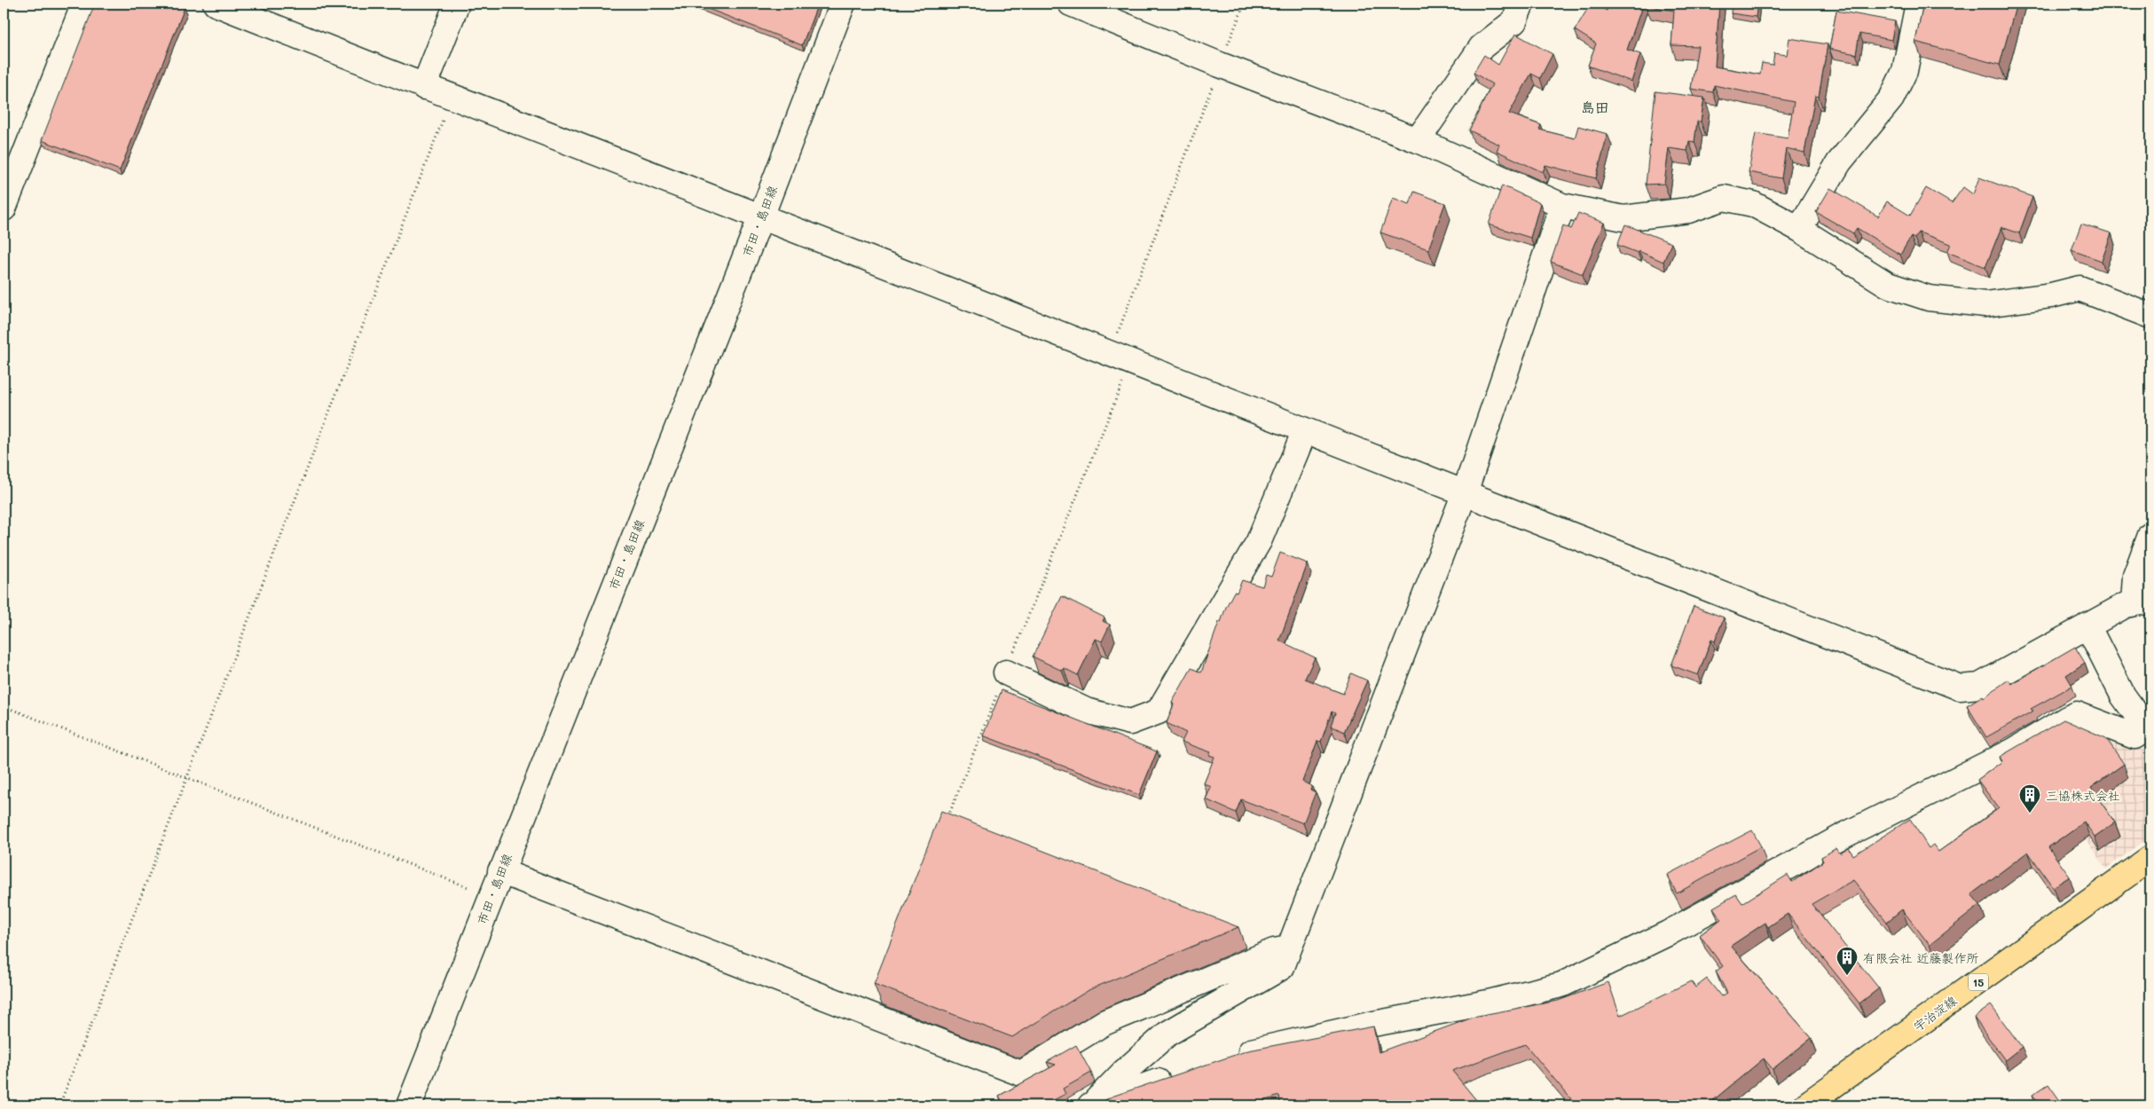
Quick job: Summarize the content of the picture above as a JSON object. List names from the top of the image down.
{
  "streets": {
    "main road": ["15", "宇治淀線"],
    "street": ["市田・島田線"]
  },
  "districts": ["島田"],
  "places": {
    "building": ["三協株式会社", "有限会社 近藤製作所"]
  }
}
